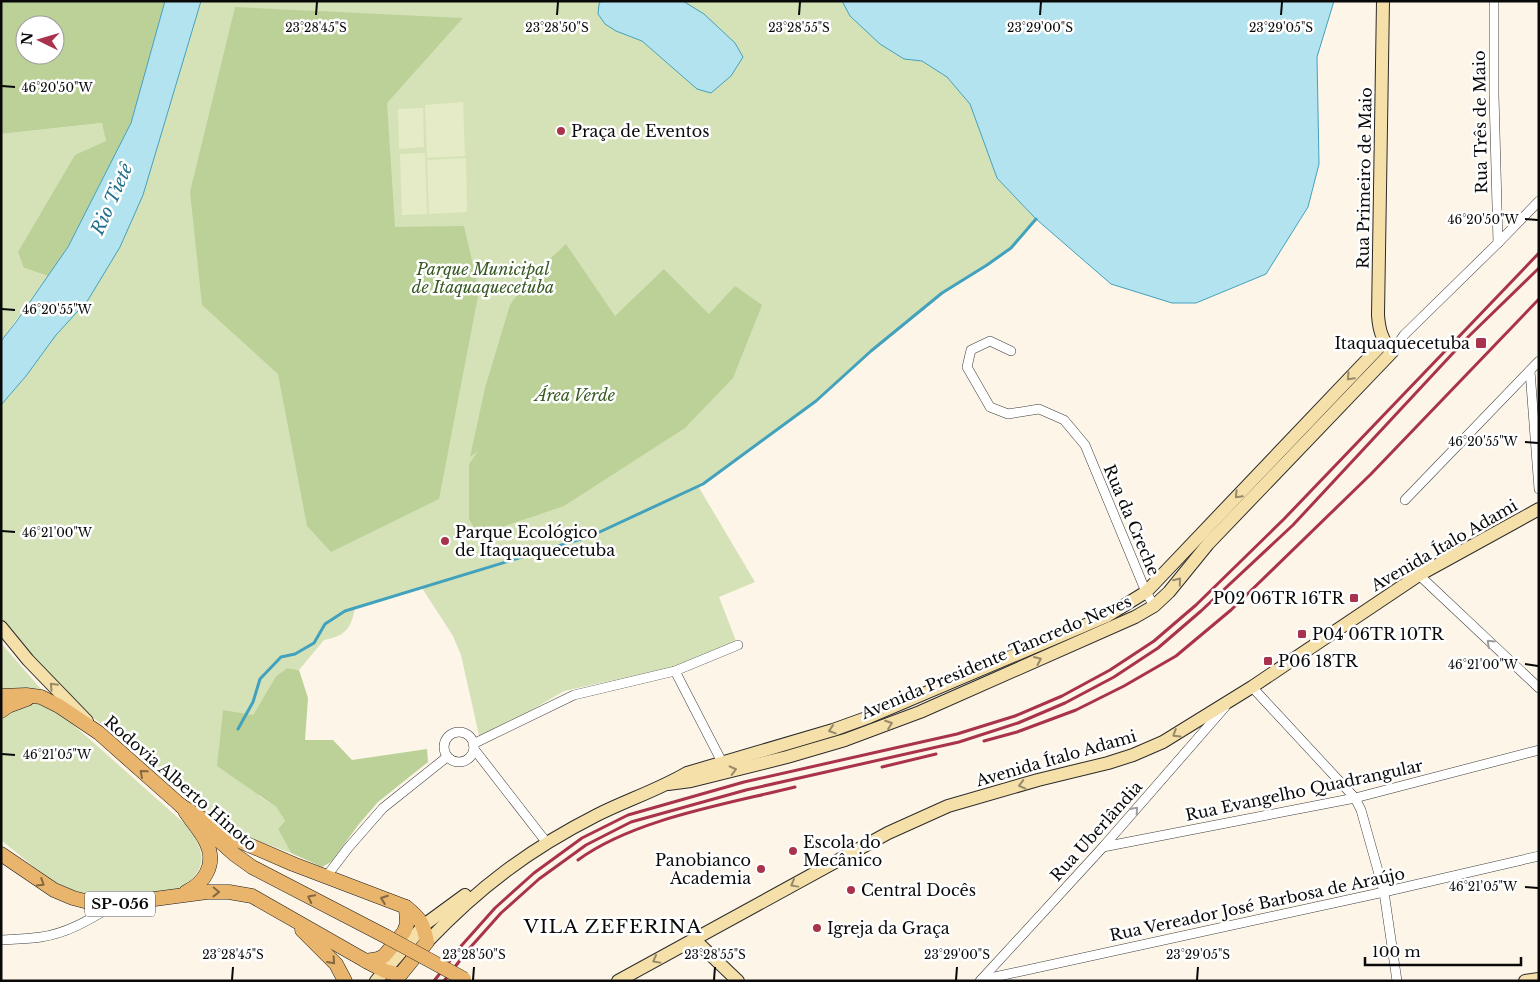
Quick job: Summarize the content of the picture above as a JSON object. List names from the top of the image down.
{
  "streets": {
    "main road": [
      "Rua Primeiro de Maio",
      "Avenida Ítalo Adami",
      "Avenida Presidente Tancredo Neves",
      "Rodovia Alberto Hinoto",
      "SP-056"
    ],
    "street": [
      "Rua Três de Maio",
      "Rua da Creche",
      "Rua Evangelho Quadrangular",
      "Rua Uberlândia",
      "Rua Vereador José Barbosa de Araújo"
    ]
  },
  "crossings": [
    ["Rua Três de Maio", "Avenida Presidente Tancredo Neves"],
    ["Rua Primeiro de Maio", "Avenida Presidente Tancredo Neves"],
    ["Rua da Creche", "Avenida Presidente Tancredo Neves"],
    ["Avenida Ítalo Adami", "Rua Uberlândia"],
    ["Rua Evangelho Quadrangular", "Rua Uberlândia"],
    ["Rua Uberlândia", "Rua Vereador José Barbosa de Araújo"]
  ],
  "one_way": ["Avenida Ítalo Adami", "Rua Uberlândia"],
  "districts": ["VILA ZEFERINA"],
  "water": ["Rio Tietê"],
  "parks": ["Parque Municipal de Itaquaquecetuba", "Área Verde"],
  "places": {
    "other": [
      "Praça de Eventos",
      "Parque Ecológico de Itaquaquecetuba",
      "Escola do Mecânico",
      "Panobianco Academia",
      "Central Docês",
      "Igreja da Graça"
    ],
    "transit": [
      "Itaquaquecetuba",
      "P02 06TR 16TR",
      "P04 06TR 10TR",
      "P06 18TR"
    ]
  },
  "scale_bar": "100 m",
  "north": "left",
  "coordinates": [
    "23°28'45\"S",
    "23°28'50\"S",
    "23°28'55\"S",
    "23°29'00\"S",
    "23°29'05\"S",
    "46°20'50\"W",
    "46°20'55\"W",
    "46°21'00\"W",
    "46°21'05\"W"
  ]
}
